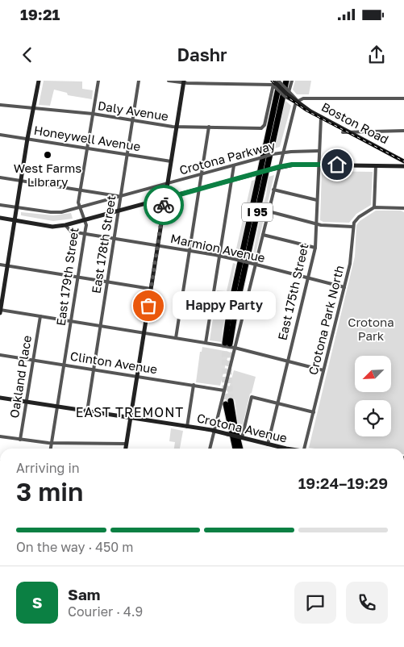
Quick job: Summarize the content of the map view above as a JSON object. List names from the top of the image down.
{
  "streets": {
    "highway": ["I 95"],
    "main road": ["Boston Road", "Crotona Avenue"],
    "street": [
      "Daly Avenue",
      "Honeywell Avenue",
      "Crotona Parkway",
      "East 178th Street",
      "Marmion Avenue",
      "East 179th Street",
      "East 175th Street",
      "Crotona Park North",
      "Clinton Avenue",
      "Oakland Place"
    ]
  },
  "crossings": [
    ["Daly Avenue", "Boston Road"],
    ["Daly Avenue", "I 95"],
    ["Daly Avenue", "East 178th Street"],
    ["Daly Avenue", "East 179th Street"],
    ["Boston Road", "I 95"],
    ["Boston Road", "East 175th Street"],
    ["Honeywell Avenue", "East 178th Street"],
    ["Honeywell Avenue", "East 179th Street"],
    ["Crotona Parkway", "East 178th Street"],
    ["Crotona Parkway", "East 179th Street"],
    ["Crotona Parkway", "East 175th Street"],
    ["East 178th Street", "Marmion Avenue"],
    ["East 178th Street", "Clinton Avenue"],
    ["East 178th Street", "Crotona Avenue"],
    ["Marmion Avenue", "East 179th Street"],
    ["Marmion Avenue", "East 175th Street"],
    ["Marmion Avenue", "Crotona Park North"],
    ["East 179th Street", "Clinton Avenue"],
    ["East 179th Street", "Crotona Avenue"],
    ["East 175th Street", "Crotona Avenue"],
    ["Clinton Avenue", "Oakland Place"],
    ["Oakland Place", "Crotona Avenue"]
  ],
  "districts": ["EAST TREMONT"],
  "parks": ["Crotona Park"],
  "places": ["West Farms Library", "Happy Party"],
  "north": "bottom left",
  "page": {
    "status": "19:21",
    "header": "Dashr",
    "bubble": "Happy Party",
    "heading": ["3 min", "Arriving in", "19:24–19:29"],
    "panel": ["Sam", "Courier · 4.9"],
    "bar": "On the way · 450 m",
    "round": "S"
  }
}
